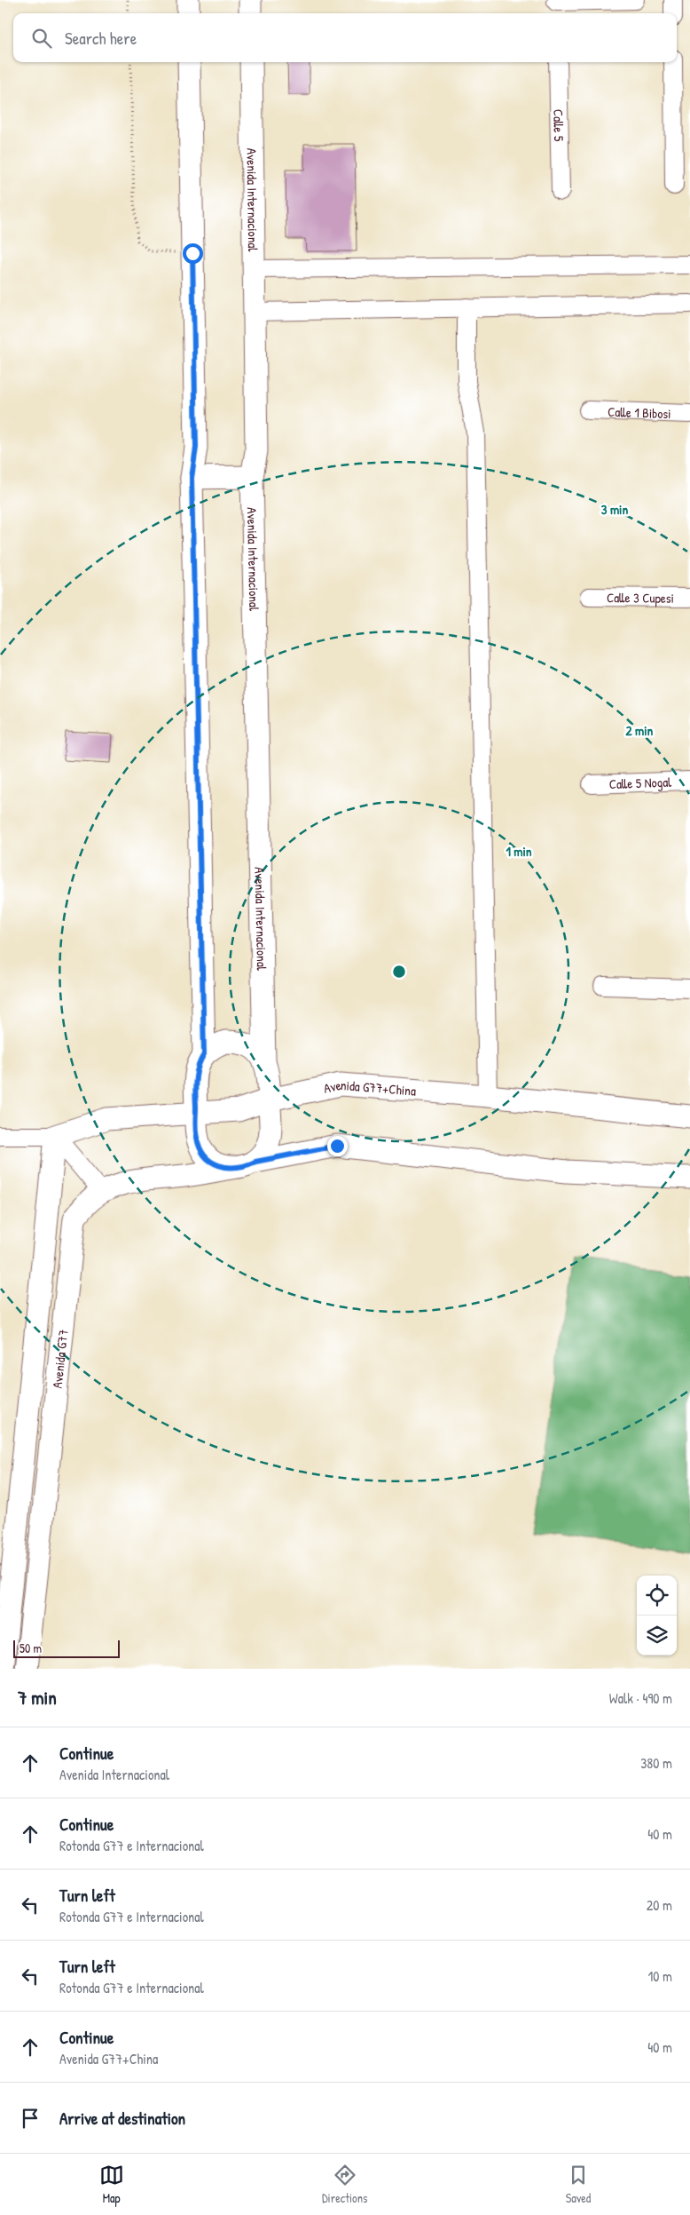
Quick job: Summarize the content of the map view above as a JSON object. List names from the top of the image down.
{
  "streets": {
    "main road": ["Avenida Internacional", "Avenida G77+China", "Avenida G77"],
    "street": [
      "Calle 5",
      "Calle 1 Bibosi",
      "Calle 3 Cupesi",
      "Calle 5 Nogal"
    ]
  },
  "crossings": [
    ["Avenida Internacional", "Avenida G77+China"],
    ["Avenida G77+China", "Avenida G77"]
  ],
  "scale_bar": "50 m",
  "page": {
    "search": "Search here",
    "scale": "50 m",
    "heading": ["7 min", "Walk · 490 m"],
    "list": [
      ["Continue", "Avenida Internacional", "380 m"],
      ["Continue", "Rotonda G77 e Internacional", "40 m"],
      ["Turn left", "Rotonda G77 e Internacional", "20 m"],
      ["Turn left", "Rotonda G77 e Internacional", "10 m"],
      ["Continue", "Avenida G77+China", "40 m"],
      "Arrive at destination"
    ],
    "nav": ["Map", "Directions", "Saved"]
  },
  "rings": ["3 min", "2 min", "1 min"]
}
